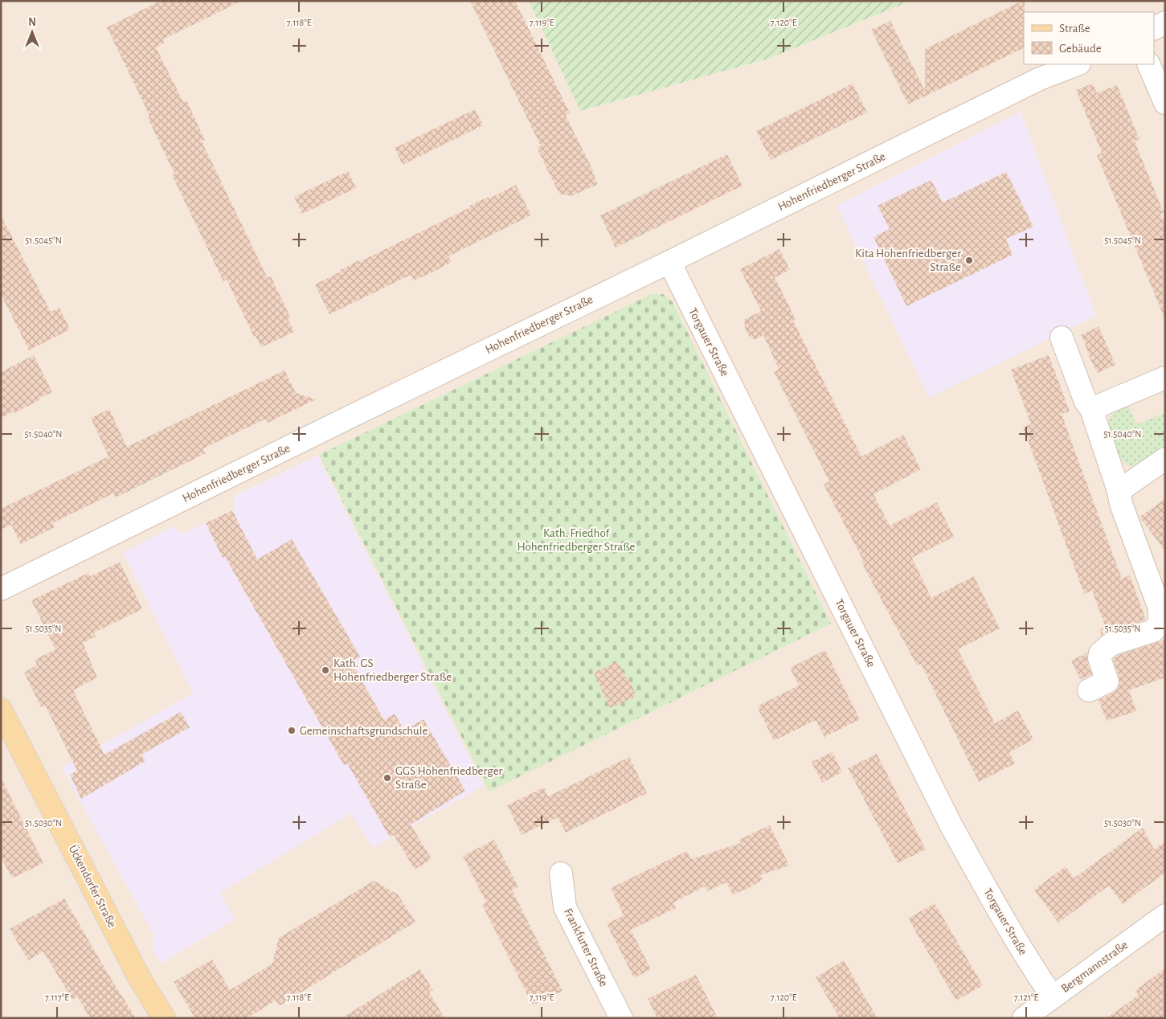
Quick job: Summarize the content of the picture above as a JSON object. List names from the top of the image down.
{
  "streets": {
    "main road": ["Ückendorfer Straße"],
    "street": [
      "Hohenfriedberger Straße",
      "Torgauer Straße",
      "Frankfurter Straße",
      "Bergmannstraße"
    ]
  },
  "crossings": [
    ["Hohenfriedberger Straße", "Torgauer Straße"],
    ["Torgauer Straße", "Bergmannstraße"]
  ],
  "parks": ["Kath. Friedhof Hohenfriedberger Straße"],
  "places": [
    "Kita Hohenfriedberger Straße",
    "Kath. GS Hohenfriedberger Straße",
    "Gemeinschaftsgrundschule",
    "GGS Hohenfriedberger Straße"
  ],
  "legend": ["Straße", "Gebäude"],
  "north": "top",
  "coordinates": [
    "7.118°E",
    "7.119°E",
    "7.120°E",
    "51.5045°N",
    "51.5040°N",
    "51.5035°N",
    "51.5030°N",
    "7.117°E",
    "7.121°E"
  ]
}
